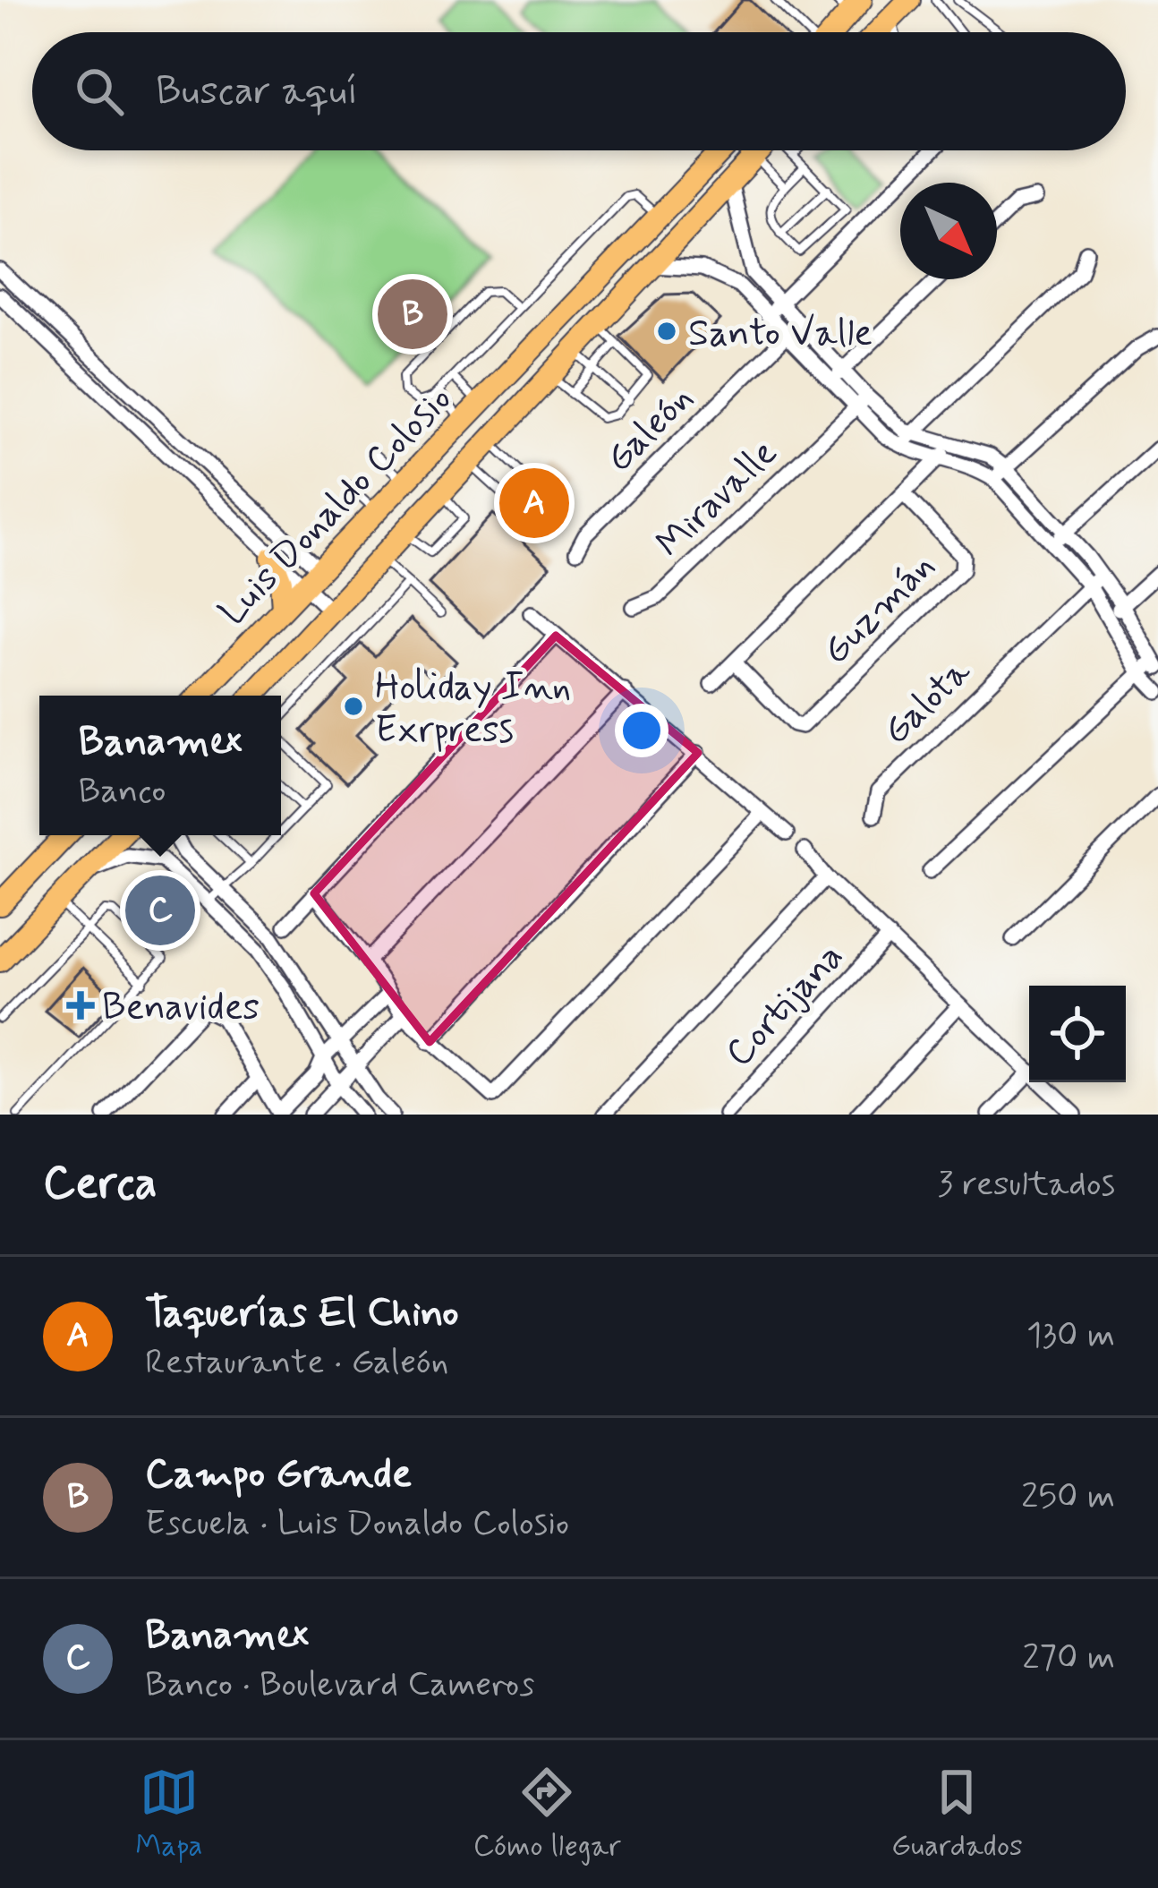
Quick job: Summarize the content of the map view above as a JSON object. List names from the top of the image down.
{
  "streets": {
    "main road": ["Luis Donaldo Colosio"],
    "street": [
      "Galeón",
      "Miravalle",
      "Guzmán",
      "Galota",
      "Cortijana"
    ]
  },
  "places": {
    "other": ["Santo Valle", "Holiday Inn Exrpress"],
    "health": ["Benavides"]
  },
  "north": "bottom right",
  "page": {
    "search": "Buscar aquí",
    "pins": ["B", "A", "C"],
    "popup": ["Banamex", "Banco"],
    "heading": ["Cerca", "3 resultados"],
    "list": [
      {
        "mark": "A",
        "name": "Taquerías El Chino",
        "note": "Restaurante · Galeón",
        "value": "130 m"
      },
      {
        "mark": "B",
        "name": "Campo Grande",
        "note": "Escuela · Luis Donaldo Colosio",
        "value": "250 m"
      },
      {
        "mark": "C",
        "name": "Banamex",
        "note": "Banco · Boulevard Cameros",
        "value": "270 m"
      }
    ],
    "nav": ["Mapa", "Cómo llegar", "Guardados"]
  }
}
